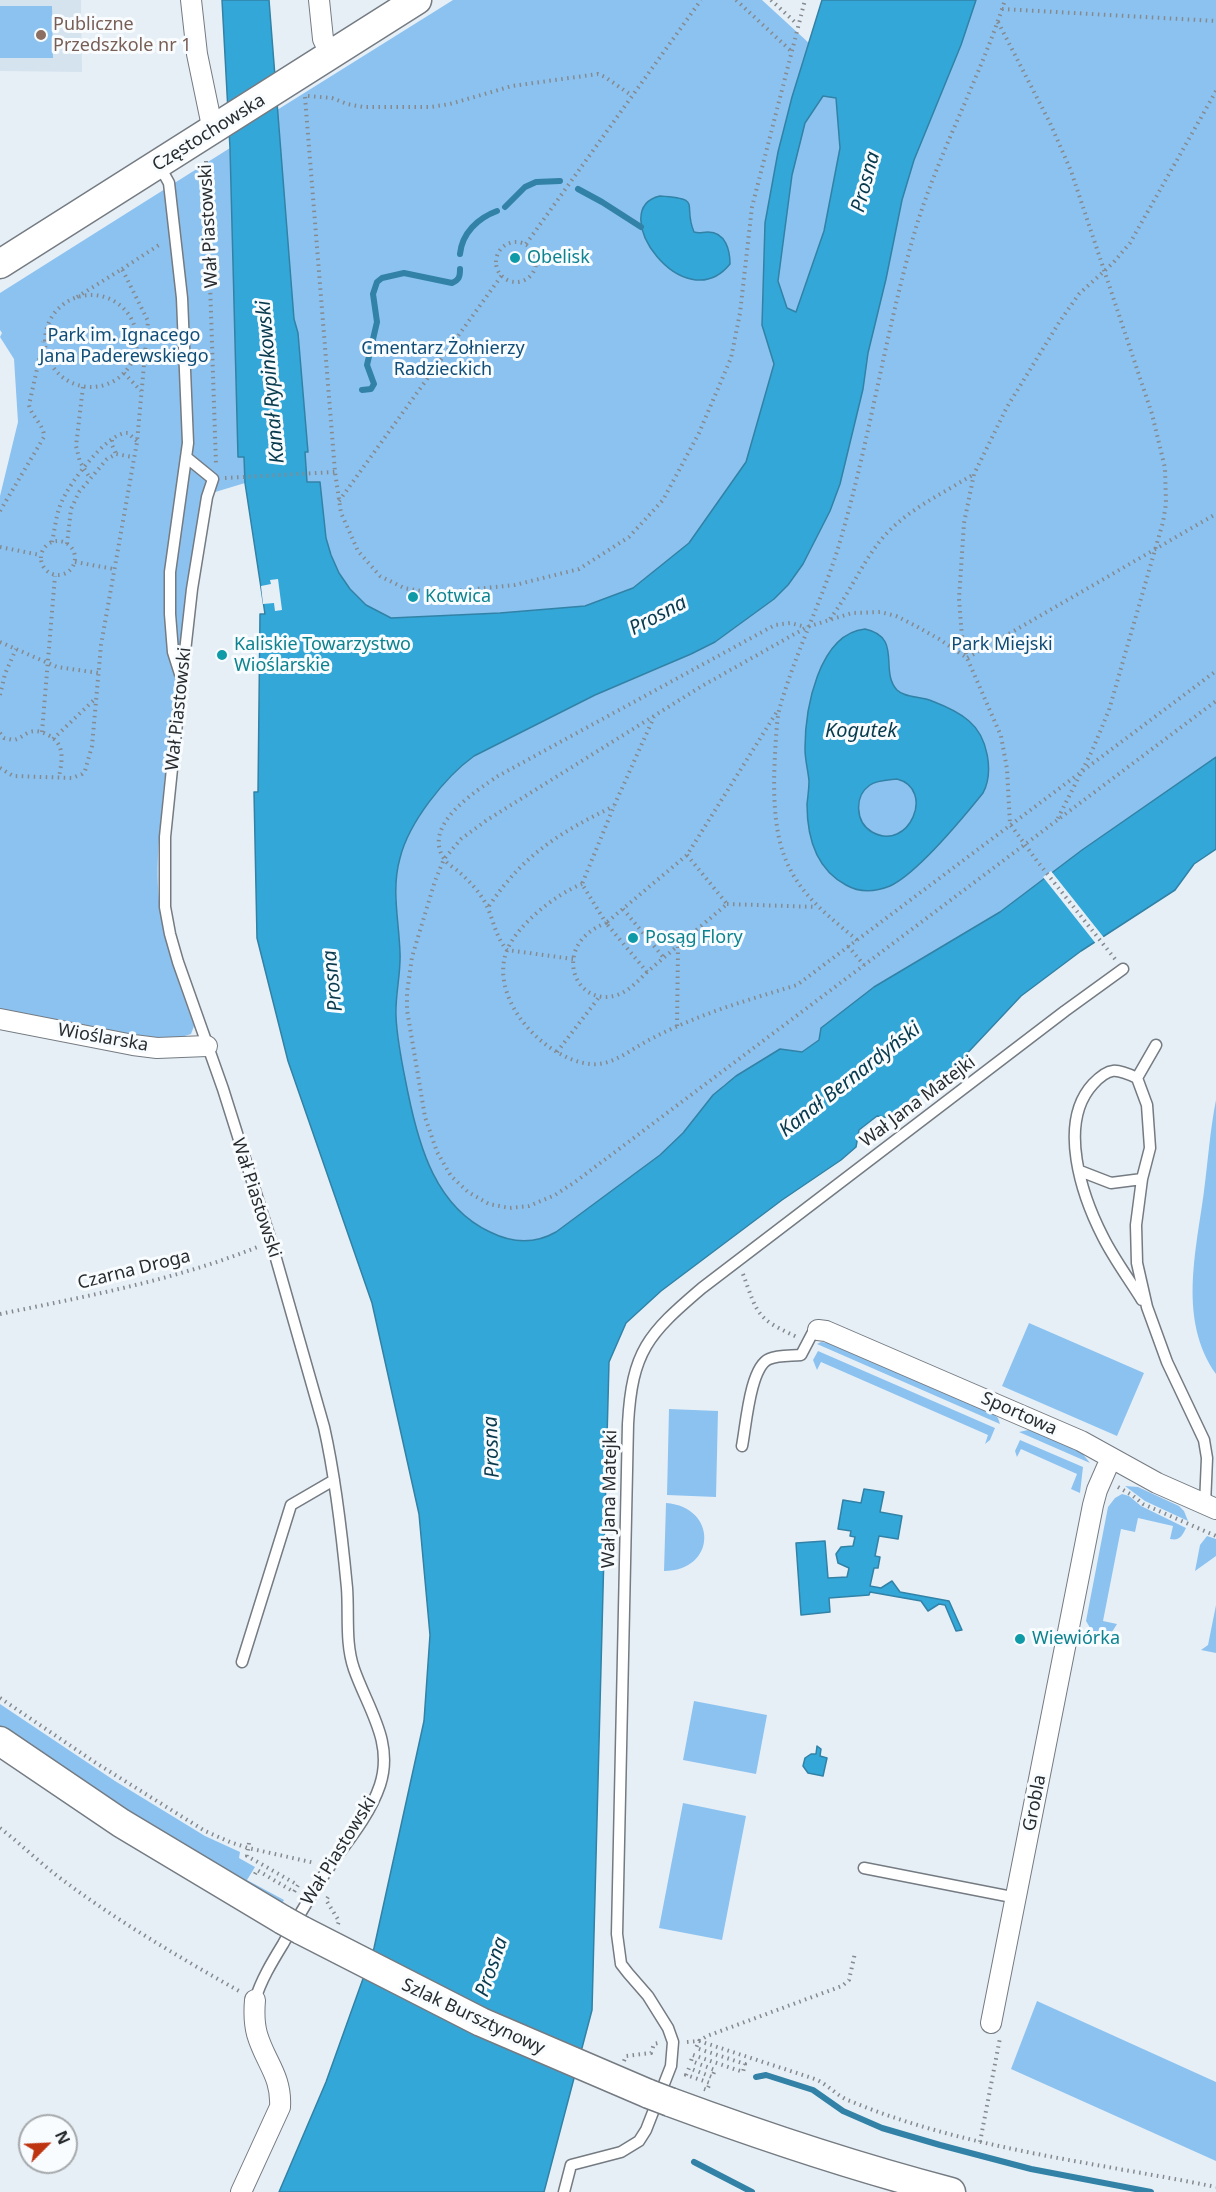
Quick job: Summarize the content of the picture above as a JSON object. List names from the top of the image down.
{
  "streets": {
    "main road": ["Częstochowska", "Szlak Bursztynowy"],
    "street": [
      "Wał Piastowski",
      "Wioślarska",
      "Sportowa",
      "Grobla"
    ],
    "lane": ["Wał Jana Matejki"],
    "path": ["Czarna Droga"]
  },
  "crossings": [
    ["Częstochowska", "Wał Piastowski"],
    ["Wał Piastowski", "Wioślarska"],
    ["Wał Piastowski", "Czarna Droga"],
    ["Sportowa", "Grobla"]
  ],
  "water": [
    "Prosna",
    "Kanał Rypinkowski",
    "Kogutek",
    "Kanał Bernardyński"
  ],
  "parks": ["Park im. Ignacego Jana Paderewskiego", "Cmentarz Żołnierzy Radzieckich", "Park Miejski"],
  "places": [
    "Publiczne Przedszkole nr 1",
    "Obelisk",
    "Kotwica",
    "Kaliskie Towarzystwo Wioślarskie",
    "Posąg Flory",
    "Wiewiórka"
  ],
  "north": "top right"
}
